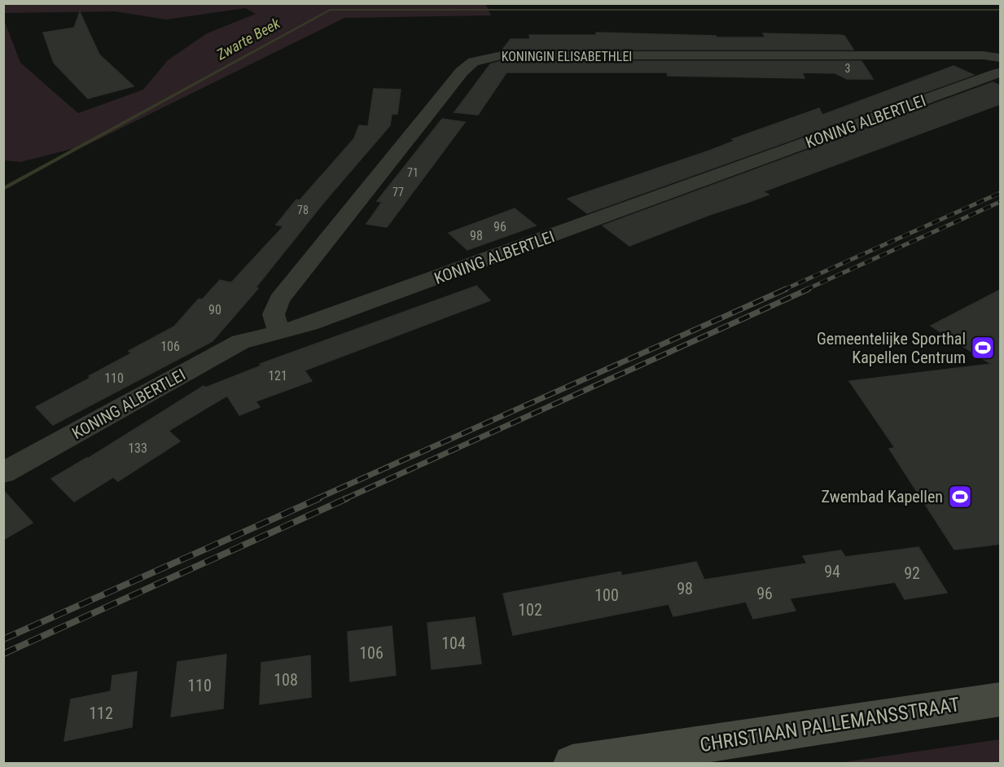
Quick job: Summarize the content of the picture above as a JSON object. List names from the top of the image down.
{
  "streets": {
    "street": ["KONINGIN ELISABETHLEI", "KONING ALBERTLEI", "CHRISTIAAN PALLEMANSSTRAAT"]
  },
  "crossings": [
    ["KONINGIN ELISABETHLEI", "KONING ALBERTLEI"]
  ],
  "water": ["Zwarte Beek"],
  "places": {
    "sports": ["Gemeentelijke Sporthal Kapellen Centrum", "Zwembad Kapellen"]
  },
  "house_numbers": [
    "3",
    "71",
    "77",
    "78",
    "96",
    "98",
    "90",
    "106",
    "121",
    "110",
    "133",
    "94",
    "92",
    "98",
    "96",
    "100",
    "102",
    "104",
    "106",
    "108",
    "110",
    "112"
  ]
}
